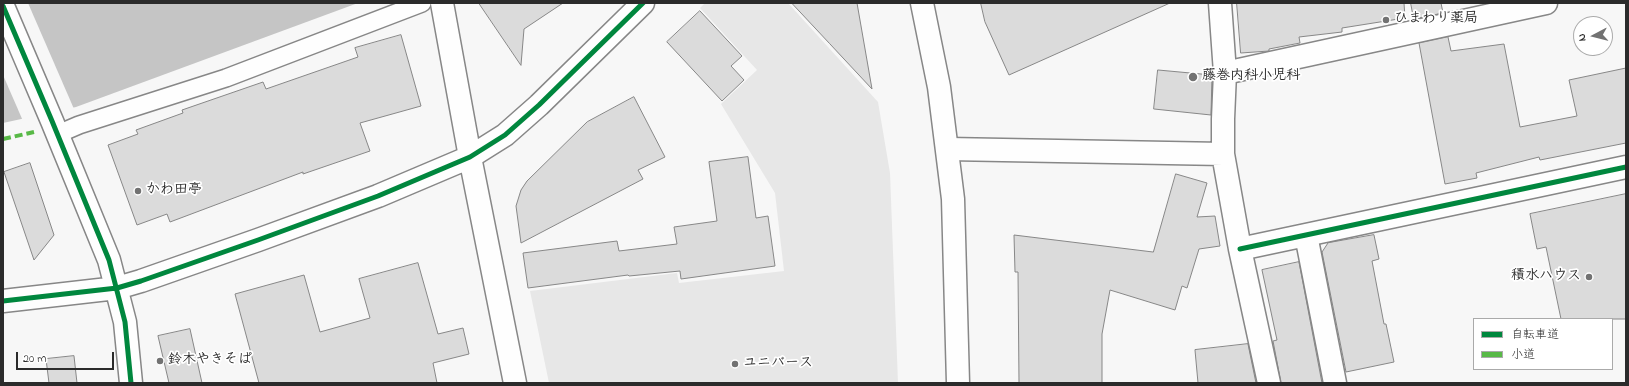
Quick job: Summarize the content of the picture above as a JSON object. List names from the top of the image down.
{
  "places": [
    "ひまわり薬局",
    "藤巻内科小児科",
    "かわ田亭",
    "積水ハウス",
    "鈴木やきそぱ",
    "ユニバース"
  ],
  "legend": ["自転車道", "小道"],
  "scale_bar": "20 m",
  "north": "left"
}
